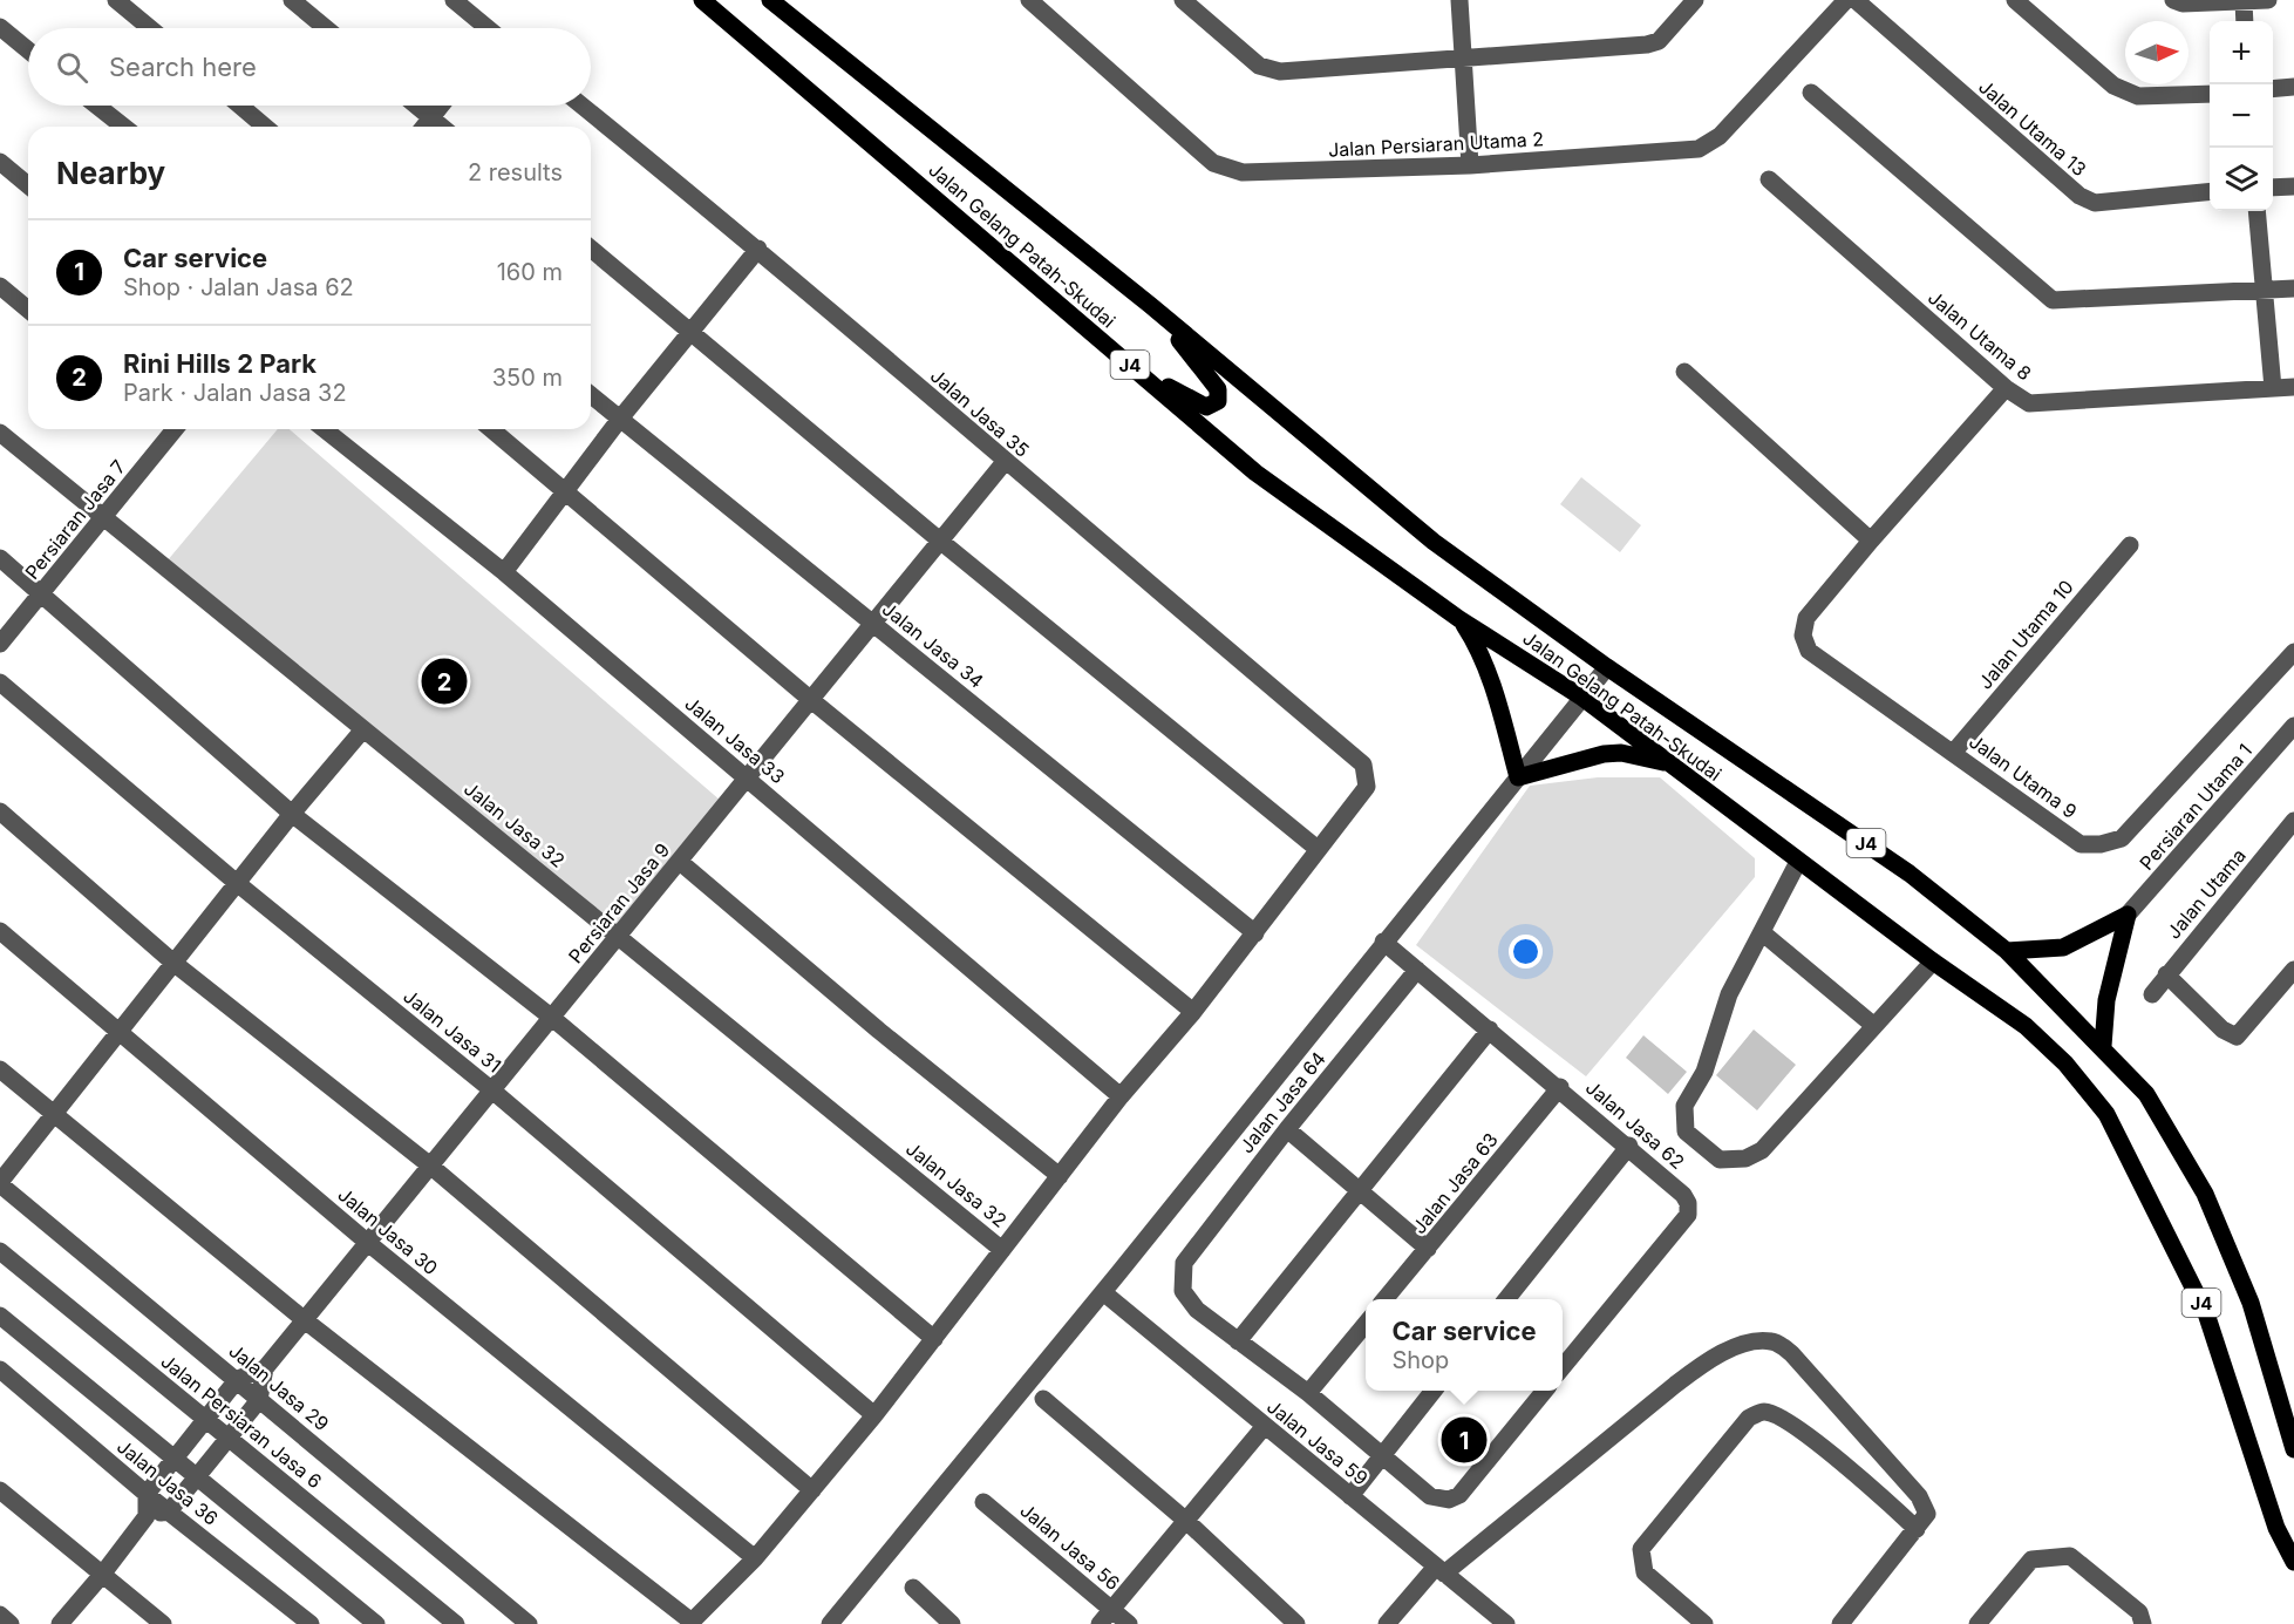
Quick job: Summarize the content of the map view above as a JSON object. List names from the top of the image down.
{
  "streets": {
    "main road": ["Jalan Gelang Patah-Skudai", "J4"],
    "street": [
      "Jalan Utama 13",
      "Jalan Persiaran Utama 2",
      "Jalan Utama 8",
      "Jalan Jasa 35",
      "Persiaran Jasa 7",
      "Jalan Utama 10",
      "Jalan Jasa 34",
      "Jalan Jasa 33",
      "Jalan Utama 9",
      "Persiaran Utama 1",
      "Jalan Jasa 32",
      "Jalan Utama",
      "Persiaran Jasa 9",
      "Jalan Jasa 31",
      "Jalan Jasa 64",
      "Jalan Jasa 62",
      "Jalan Jasa 63",
      "Jalan Jasa 30",
      "Jalan Jasa 29",
      "Jalan Persiaran Jasa 6",
      "Jalan Jasa 59",
      "Jalan Jasa 36",
      "Jalan Jasa 56"
    ]
  },
  "crossings": [
    ["Jalan Utama 8", "Jalan Utama 9"],
    ["Jalan Jasa 35", "Persiaran Jasa 9"],
    ["Persiaran Jasa 7", "Jalan Jasa 32"],
    ["Jalan Utama 10", "Jalan Utama 9"],
    ["Jalan Jasa 34", "Persiaran Jasa 9"],
    ["Jalan Jasa 33", "Persiaran Jasa 9"],
    ["Jalan Jasa 32", "Persiaran Jasa 9"],
    ["Persiaran Jasa 9", "Jalan Jasa 31"],
    ["Persiaran Jasa 9", "Jalan Jasa 30"],
    ["Persiaran Jasa 9", "Jalan Jasa 29"],
    ["Persiaran Jasa 9", "Jalan Persiaran Jasa 6"],
    ["Persiaran Jasa 9", "Jalan Jasa 36"],
    ["Jalan Jasa 64", "Jalan Jasa 62"],
    ["Jalan Jasa 62", "Jalan Jasa 63"]
  ],
  "north": "right",
  "page": {
    "map_buttons": ["+", "−"],
    "search": "Search here",
    "heading": ["Nearby", "2 results"],
    "list": [
      {
        "mark": "1",
        "name": "Car service",
        "note": "Shop · Jalan Jasa 62",
        "value": "160 m"
      },
      {
        "mark": "2",
        "name": "Rini Hills 2 Park",
        "note": "Park · Jalan Jasa 32",
        "value": "350 m"
      }
    ],
    "pins": ["2", "1"],
    "popup": ["Car service", "Shop"]
  }
}
